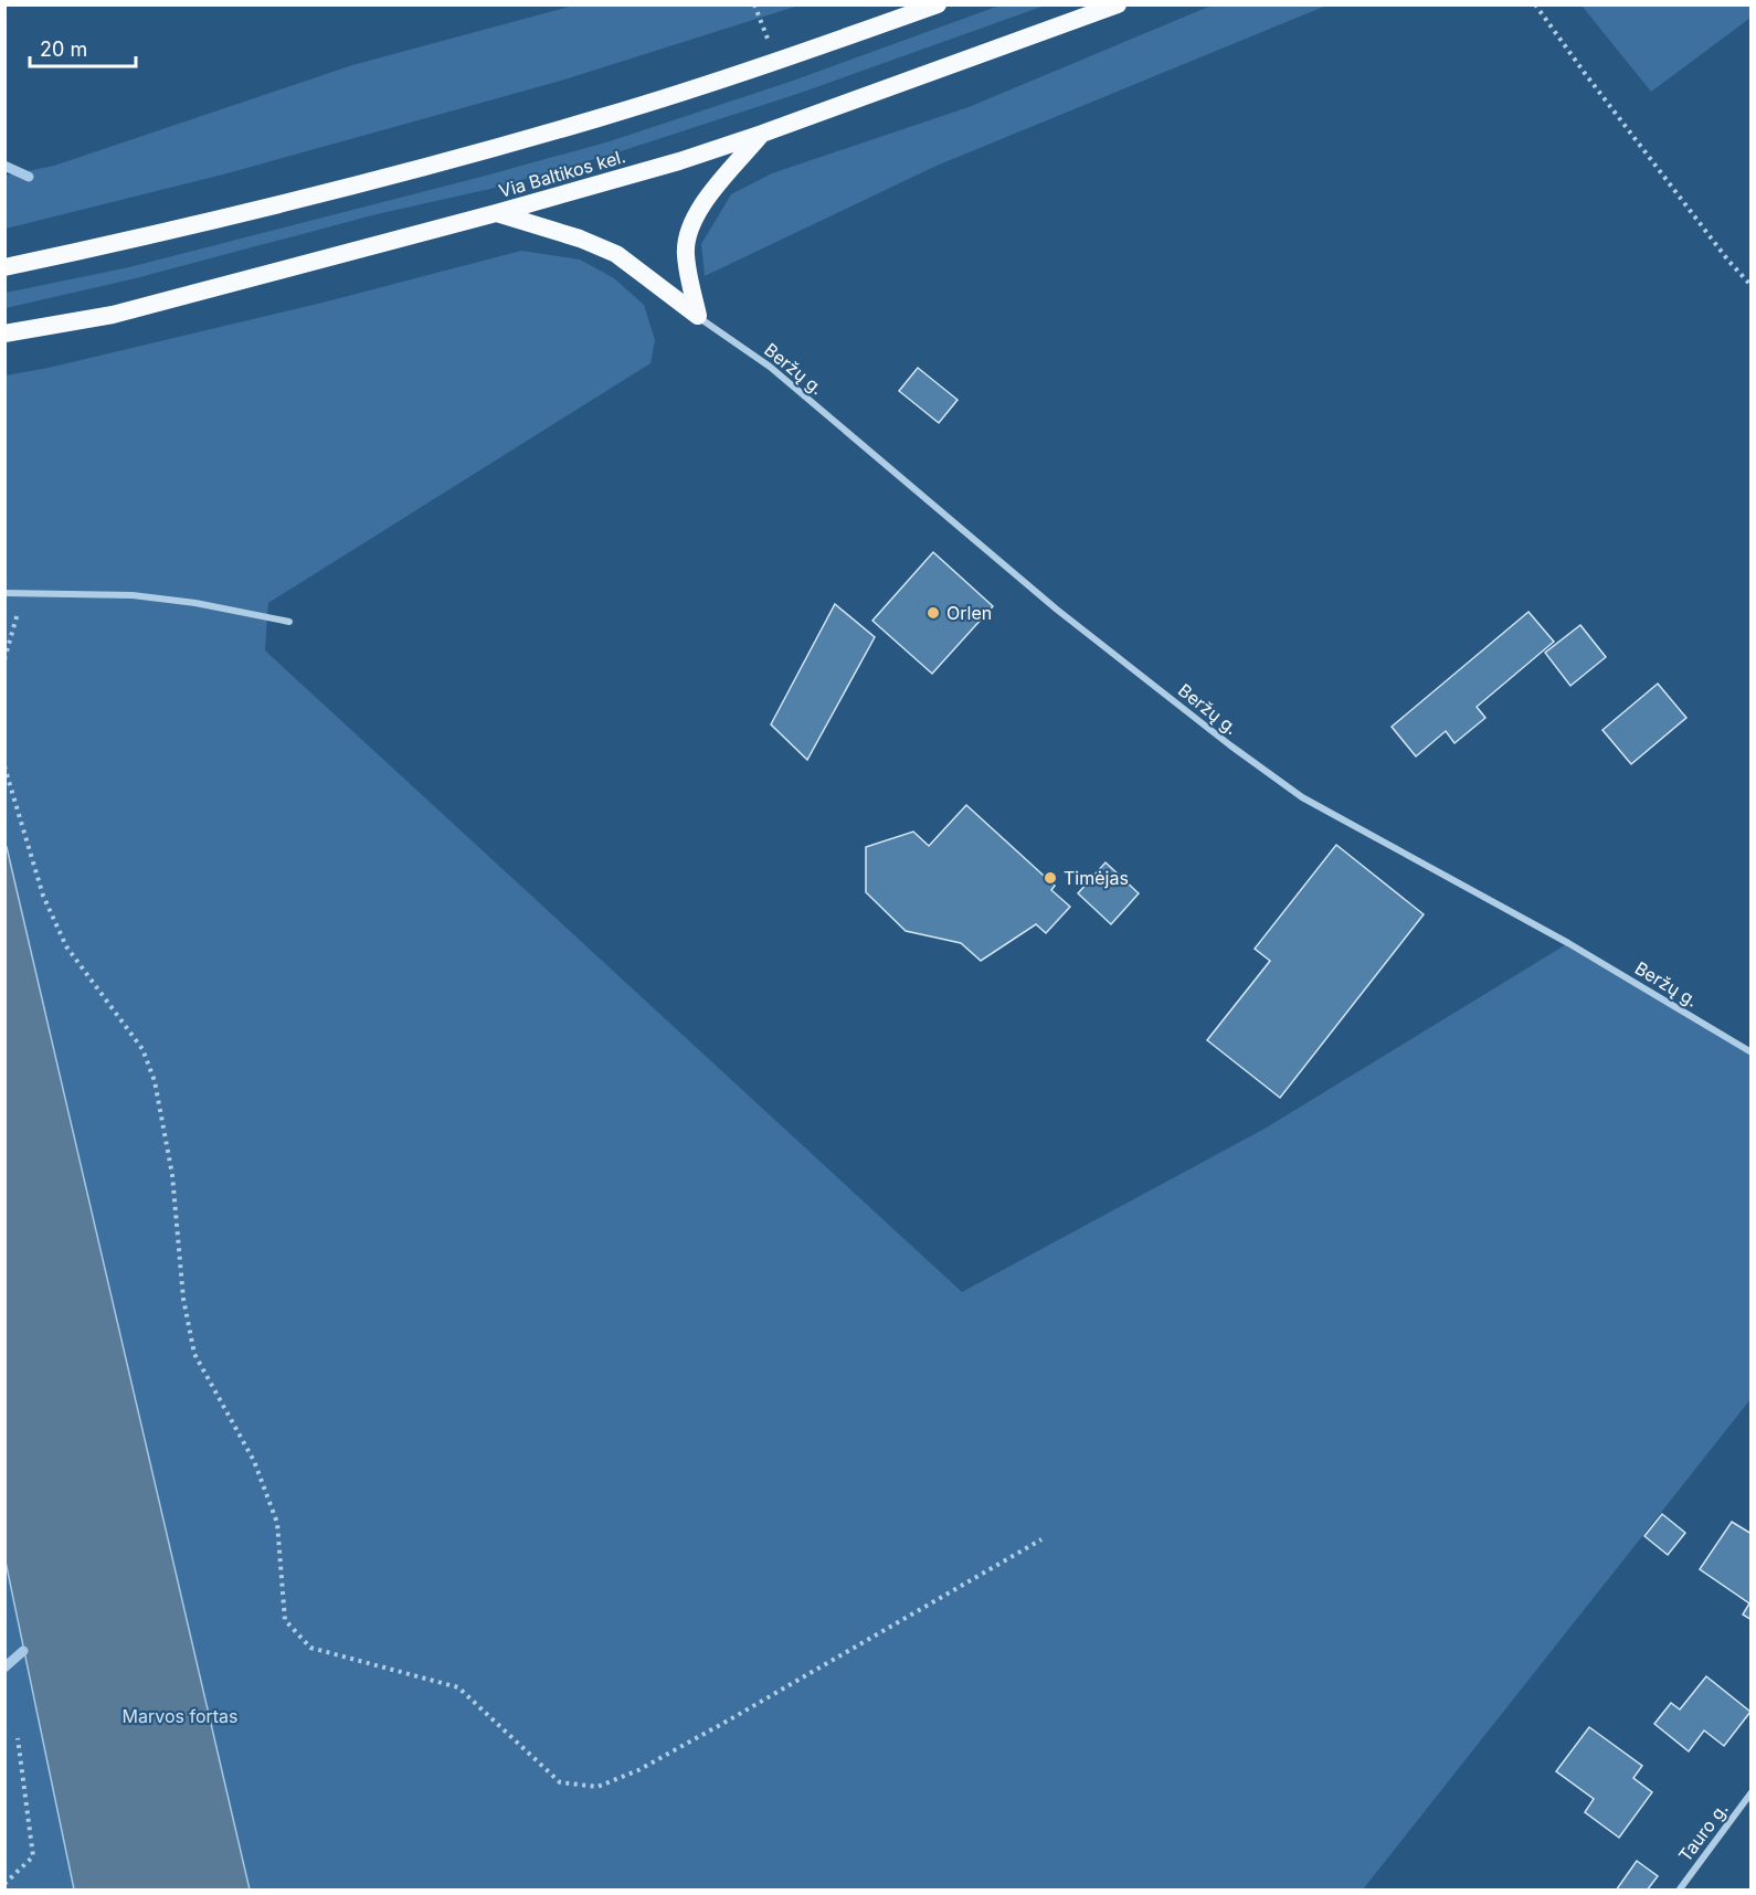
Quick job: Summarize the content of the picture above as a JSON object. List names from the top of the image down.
{
  "streets": {
    "highway": ["Via Baltikos kel."],
    "street": ["Beržų g.", "Tauro g."]
  },
  "parks": ["Marvos fortas"],
  "places": ["Orlen", "Timėjas"],
  "scale_bar": "20 m"
}
